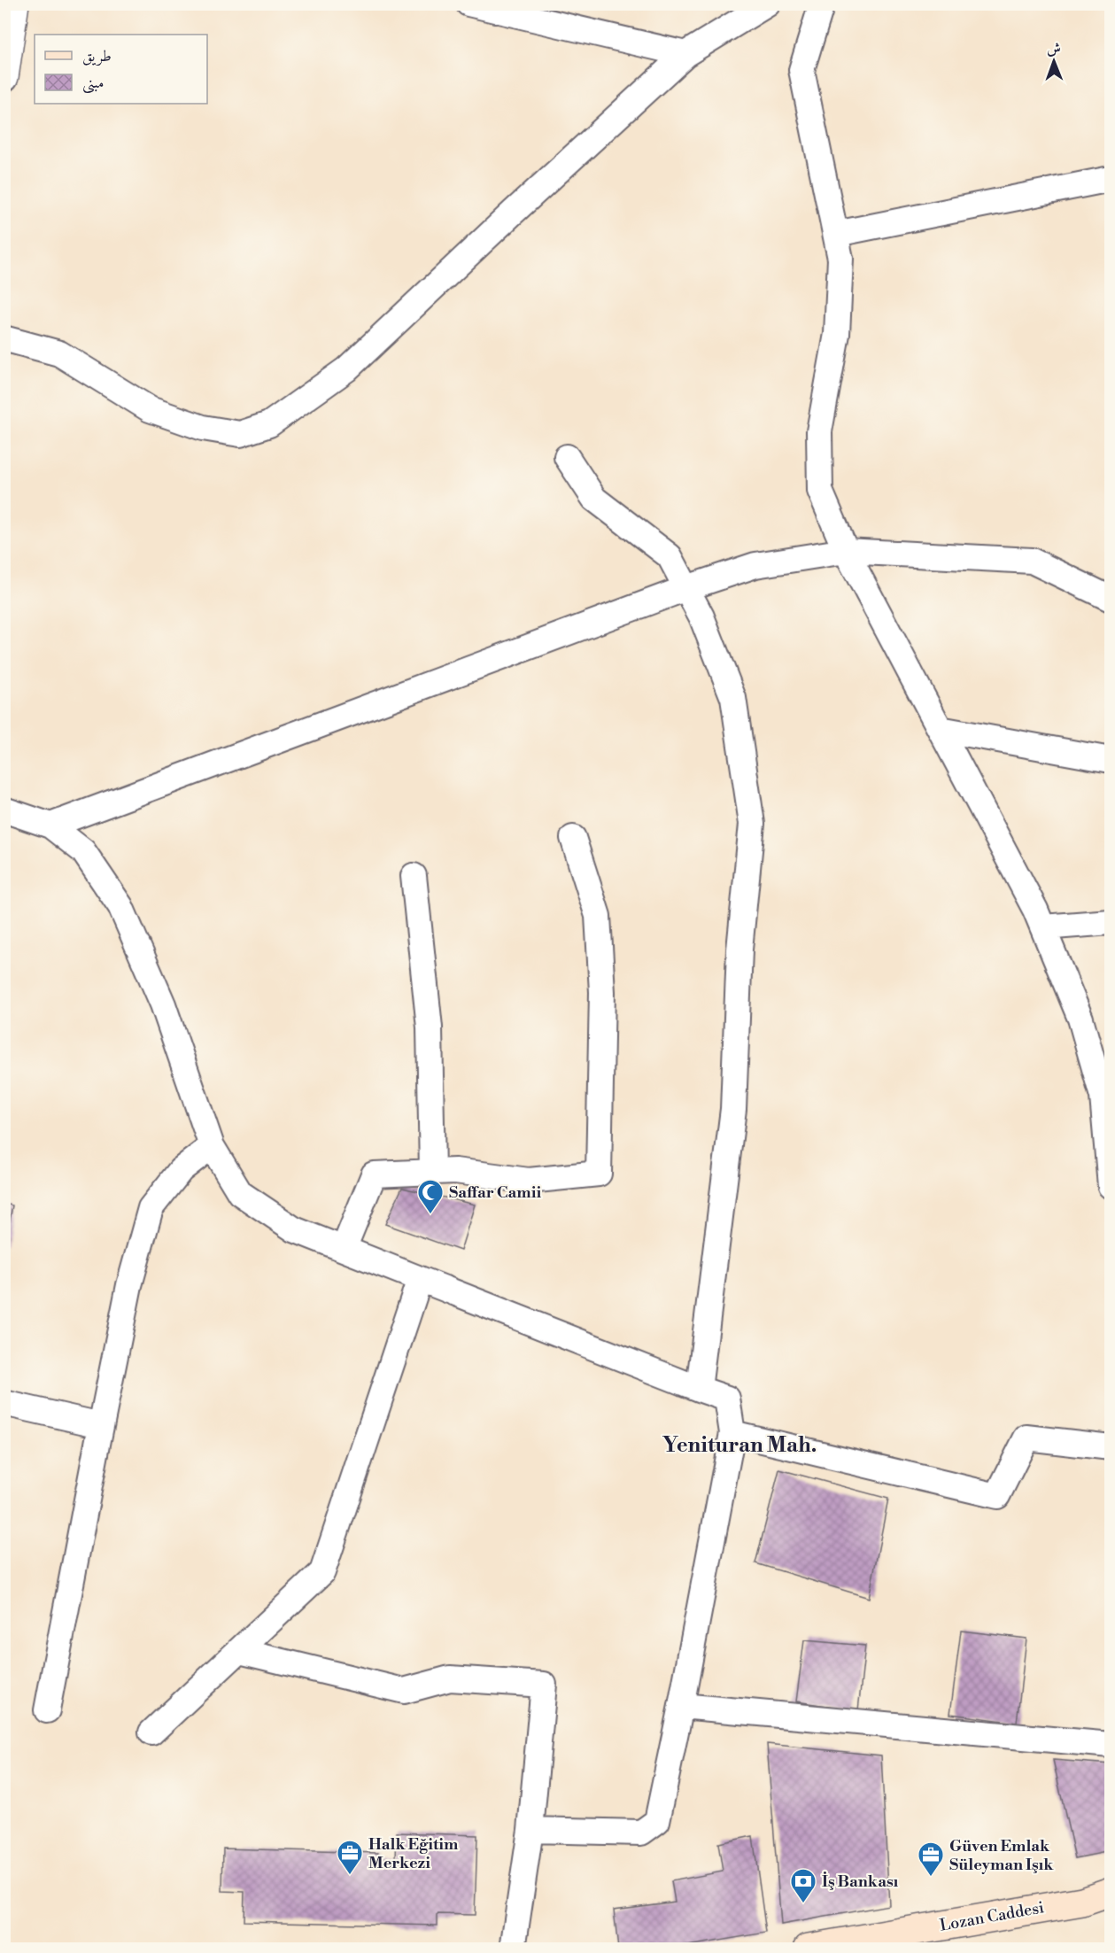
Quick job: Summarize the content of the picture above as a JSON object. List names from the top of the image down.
{
  "streets": {
    "main road": ["Lozan Caddesi"]
  },
  "districts": ["Yenituran Mah."],
  "places": {
    "mosque": ["Saffar Camii"],
    "office": ["Halk Eğitim Merkezi", "Güven Emlak Süleyman Işık"],
    "bank": ["İş Bankası"]
  },
  "legend": ["طريق", "مبنى"],
  "north": "top"
}
